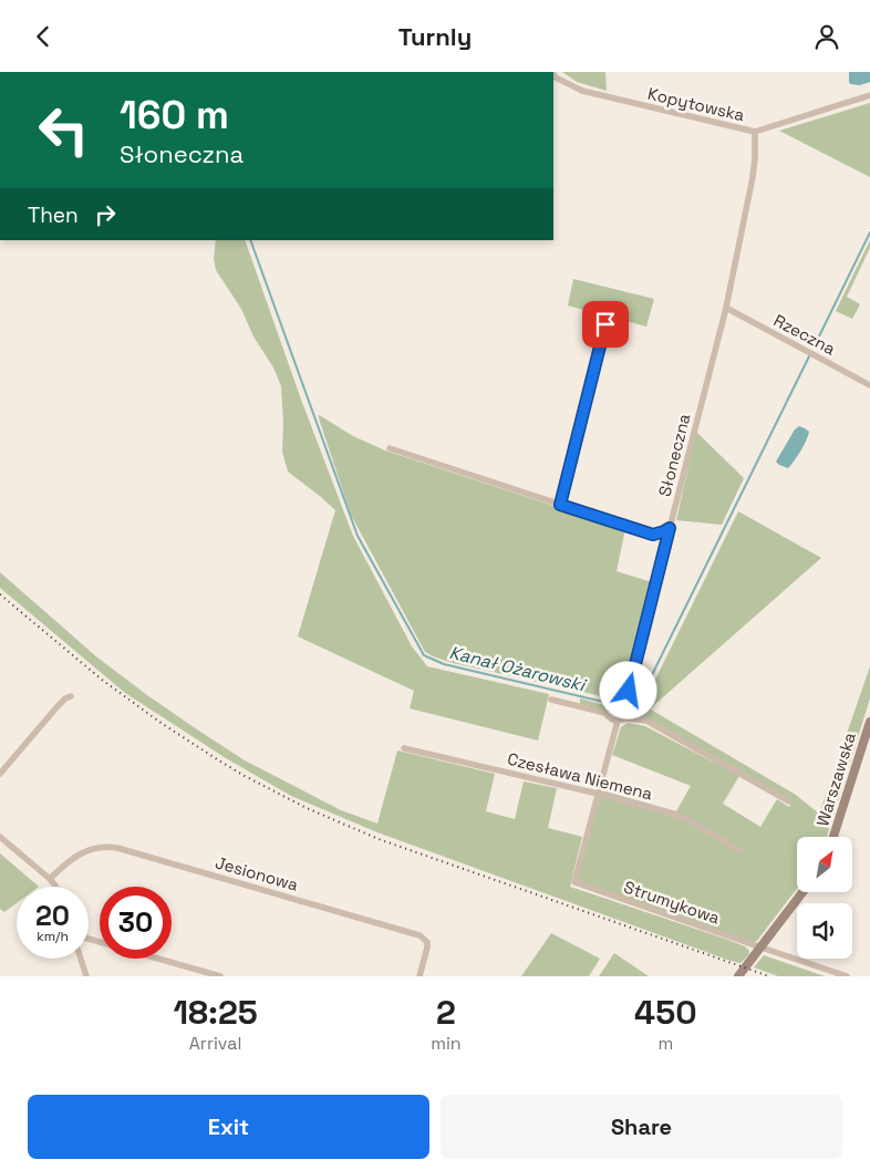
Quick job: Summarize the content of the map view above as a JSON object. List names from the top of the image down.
{
  "streets": {
    "main road": ["Warszawska"],
    "street": [
      "Kopytowska",
      "Rzeczna",
      "Słoneczna",
      "Czesława Niemena",
      "Jesionowa",
      "Strumykowa"
    ]
  },
  "crossings": [
    ["Kopytowska", "Słoneczna"],
    ["Rzeczna", "Słoneczna"],
    ["Czesława Niemena", "Strumykowa"]
  ],
  "water": ["Kanał Ożarowski"],
  "north": "top right",
  "page": {
    "header": "Turnly",
    "turn": ["160 m", "Słoneczna"],
    "then": "Then",
    "speed": "20 km/h",
    "limit": "30",
    "eta": [
      "18:25",
      "Arrival",
      "2",
      "min",
      "450",
      "m"
    ],
    "buttons": ["Exit", "Share"]
  }
}
